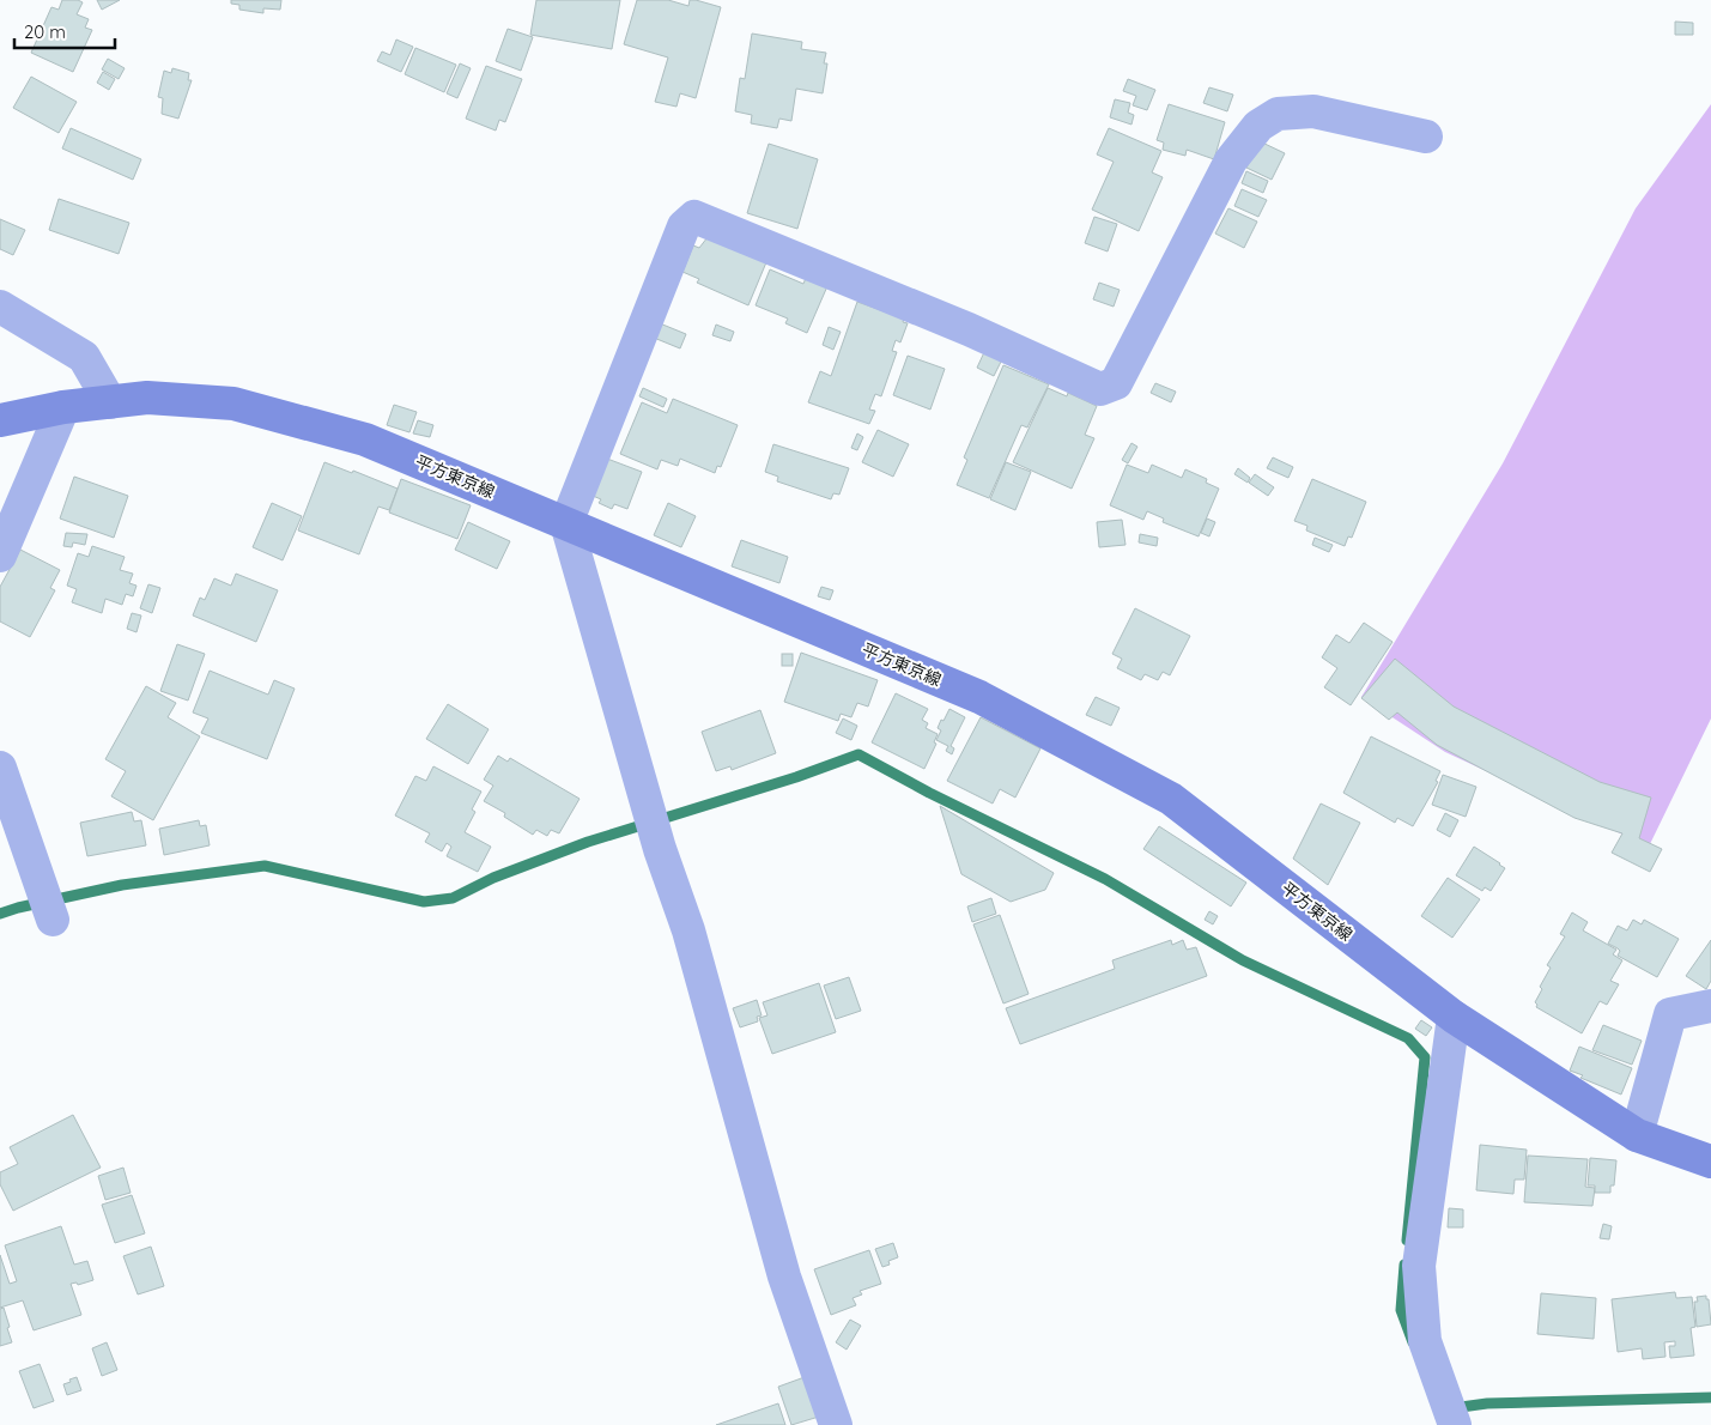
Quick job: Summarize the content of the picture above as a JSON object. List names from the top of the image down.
{
  "streets": {
    "main road": ["平方東京線"]
  },
  "scale_bar": "20 m"
}
